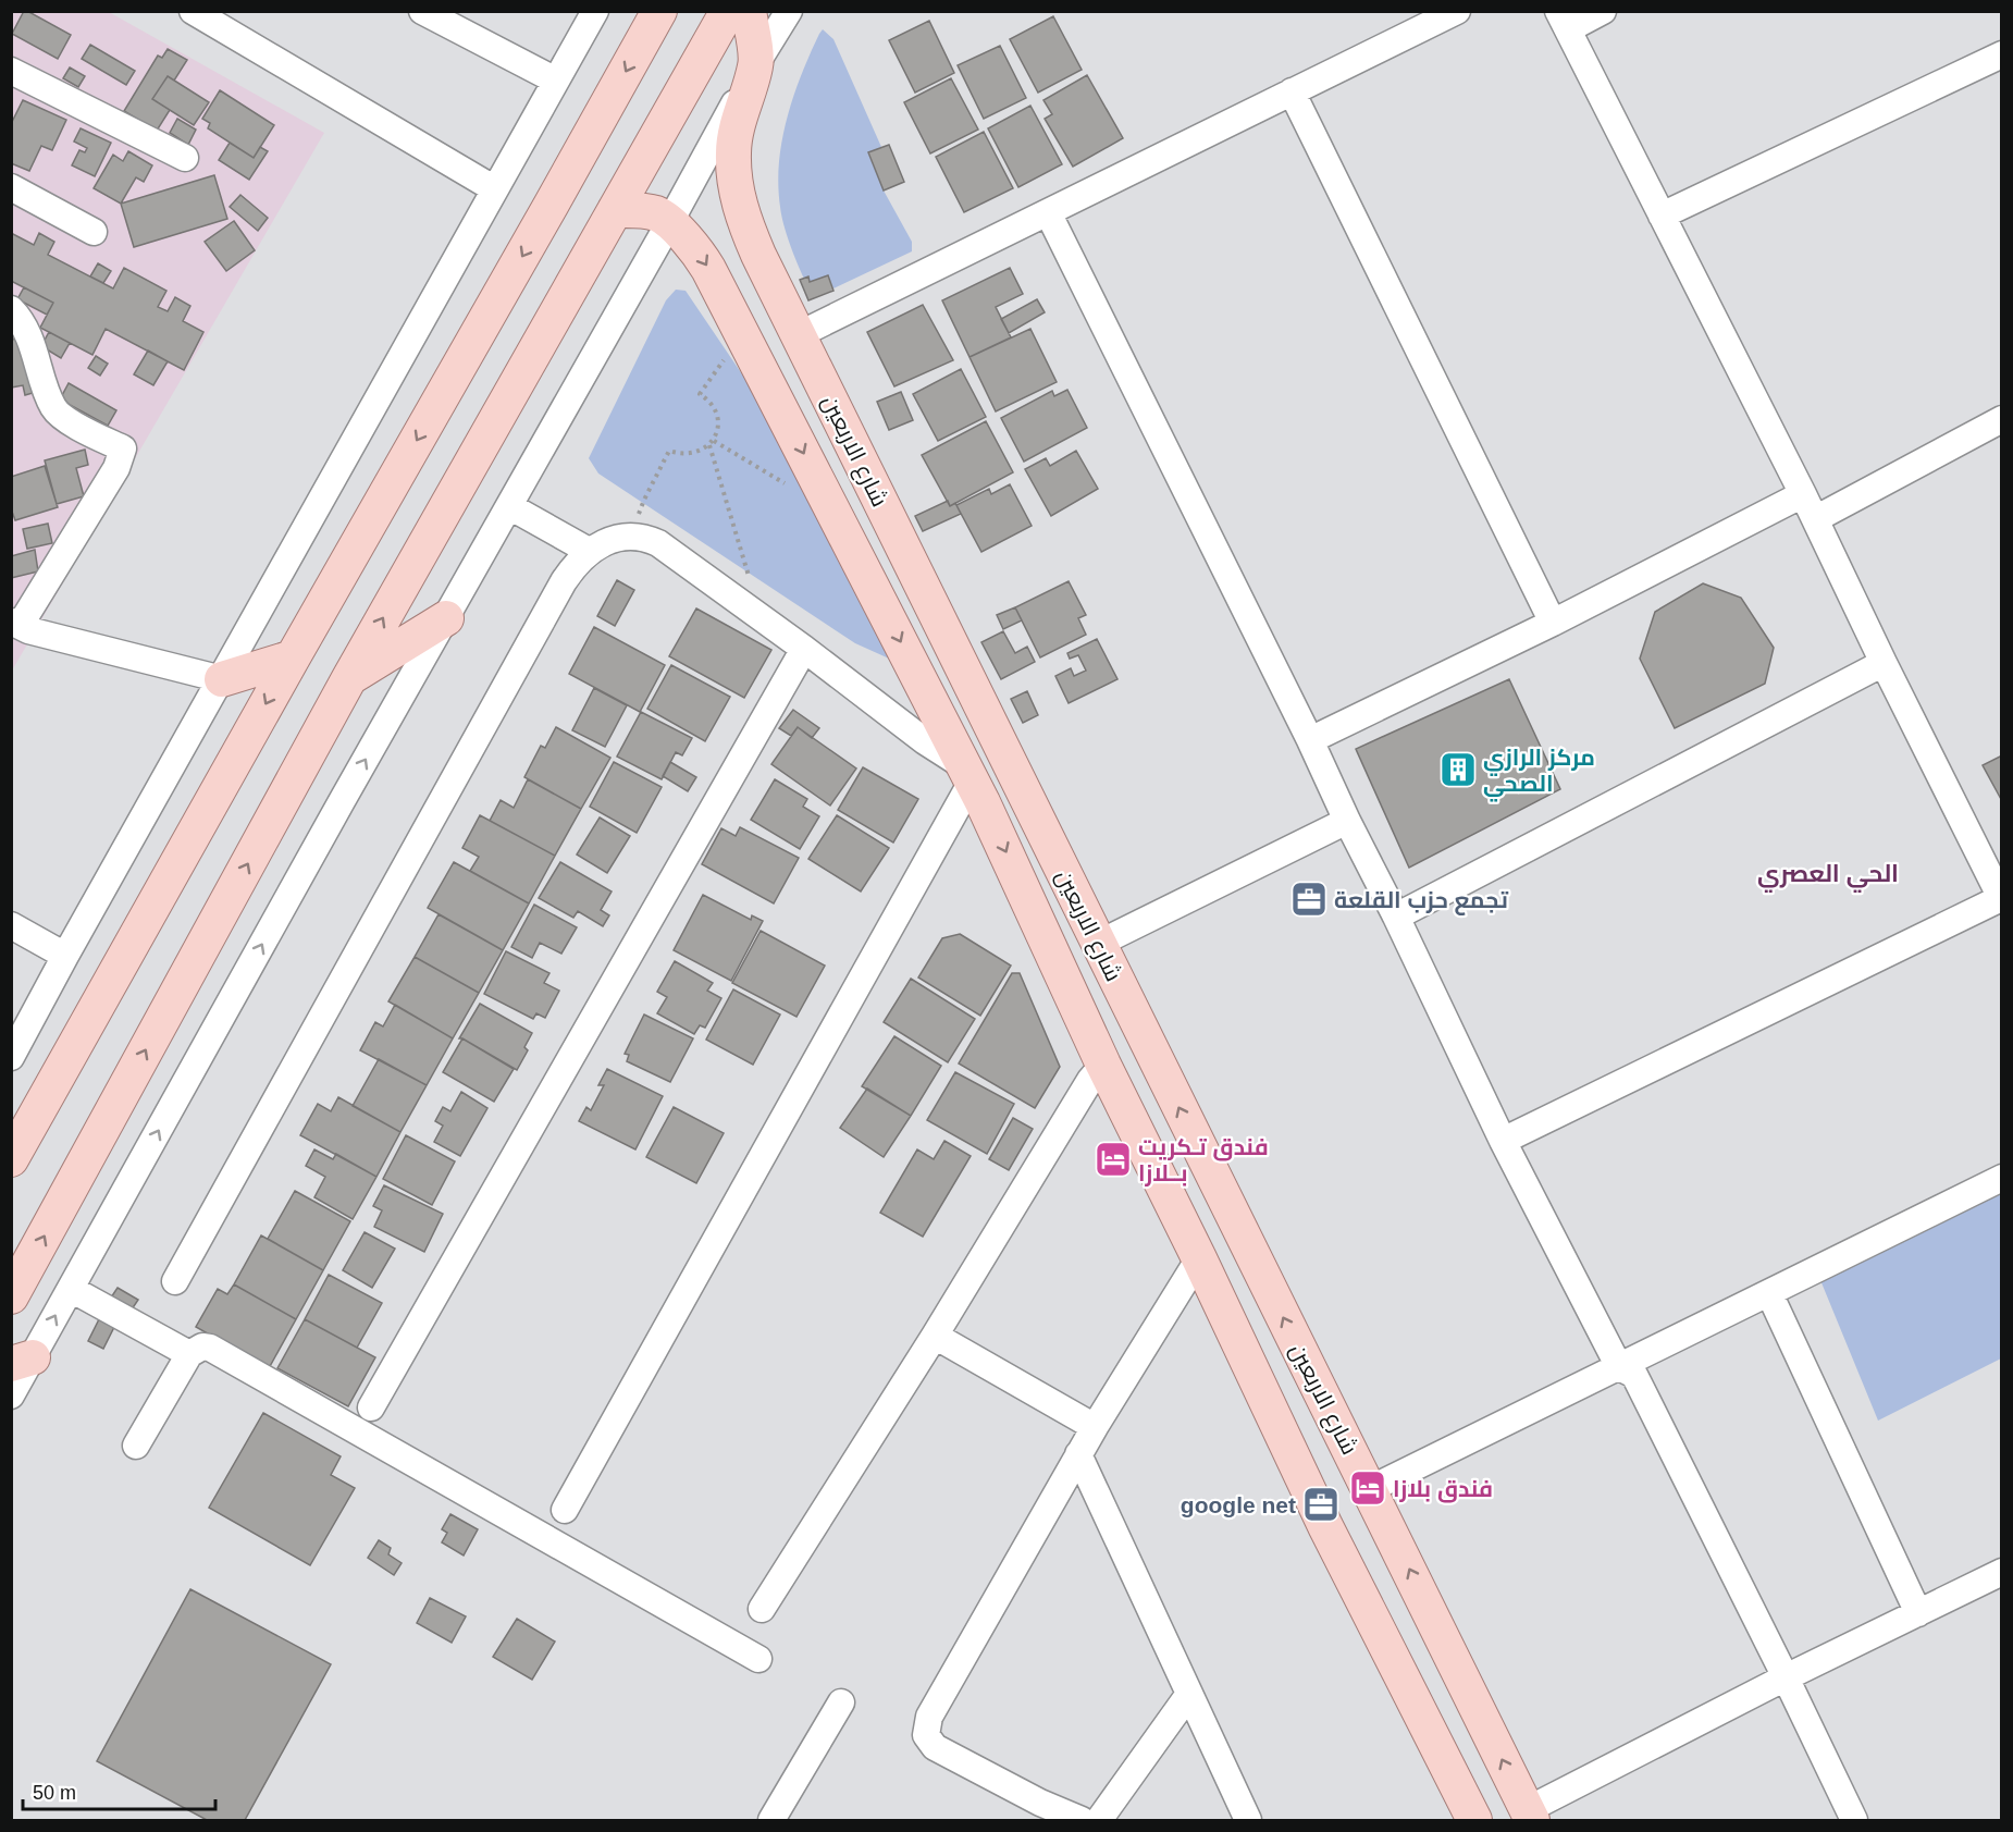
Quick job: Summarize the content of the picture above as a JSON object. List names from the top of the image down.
{
  "streets": {
    "main road": ["شارع الاربعين"]
  },
  "districts": ["الحي العصري"],
  "places": {
    "building": ["مركز الرازي الصحي"],
    "office": ["تجمع حزب القلعة", "google net"],
    "hotel": ["فندق تـكريت بــلازا", "فندق بلازا"]
  },
  "scale_bar": "50 m"
}
